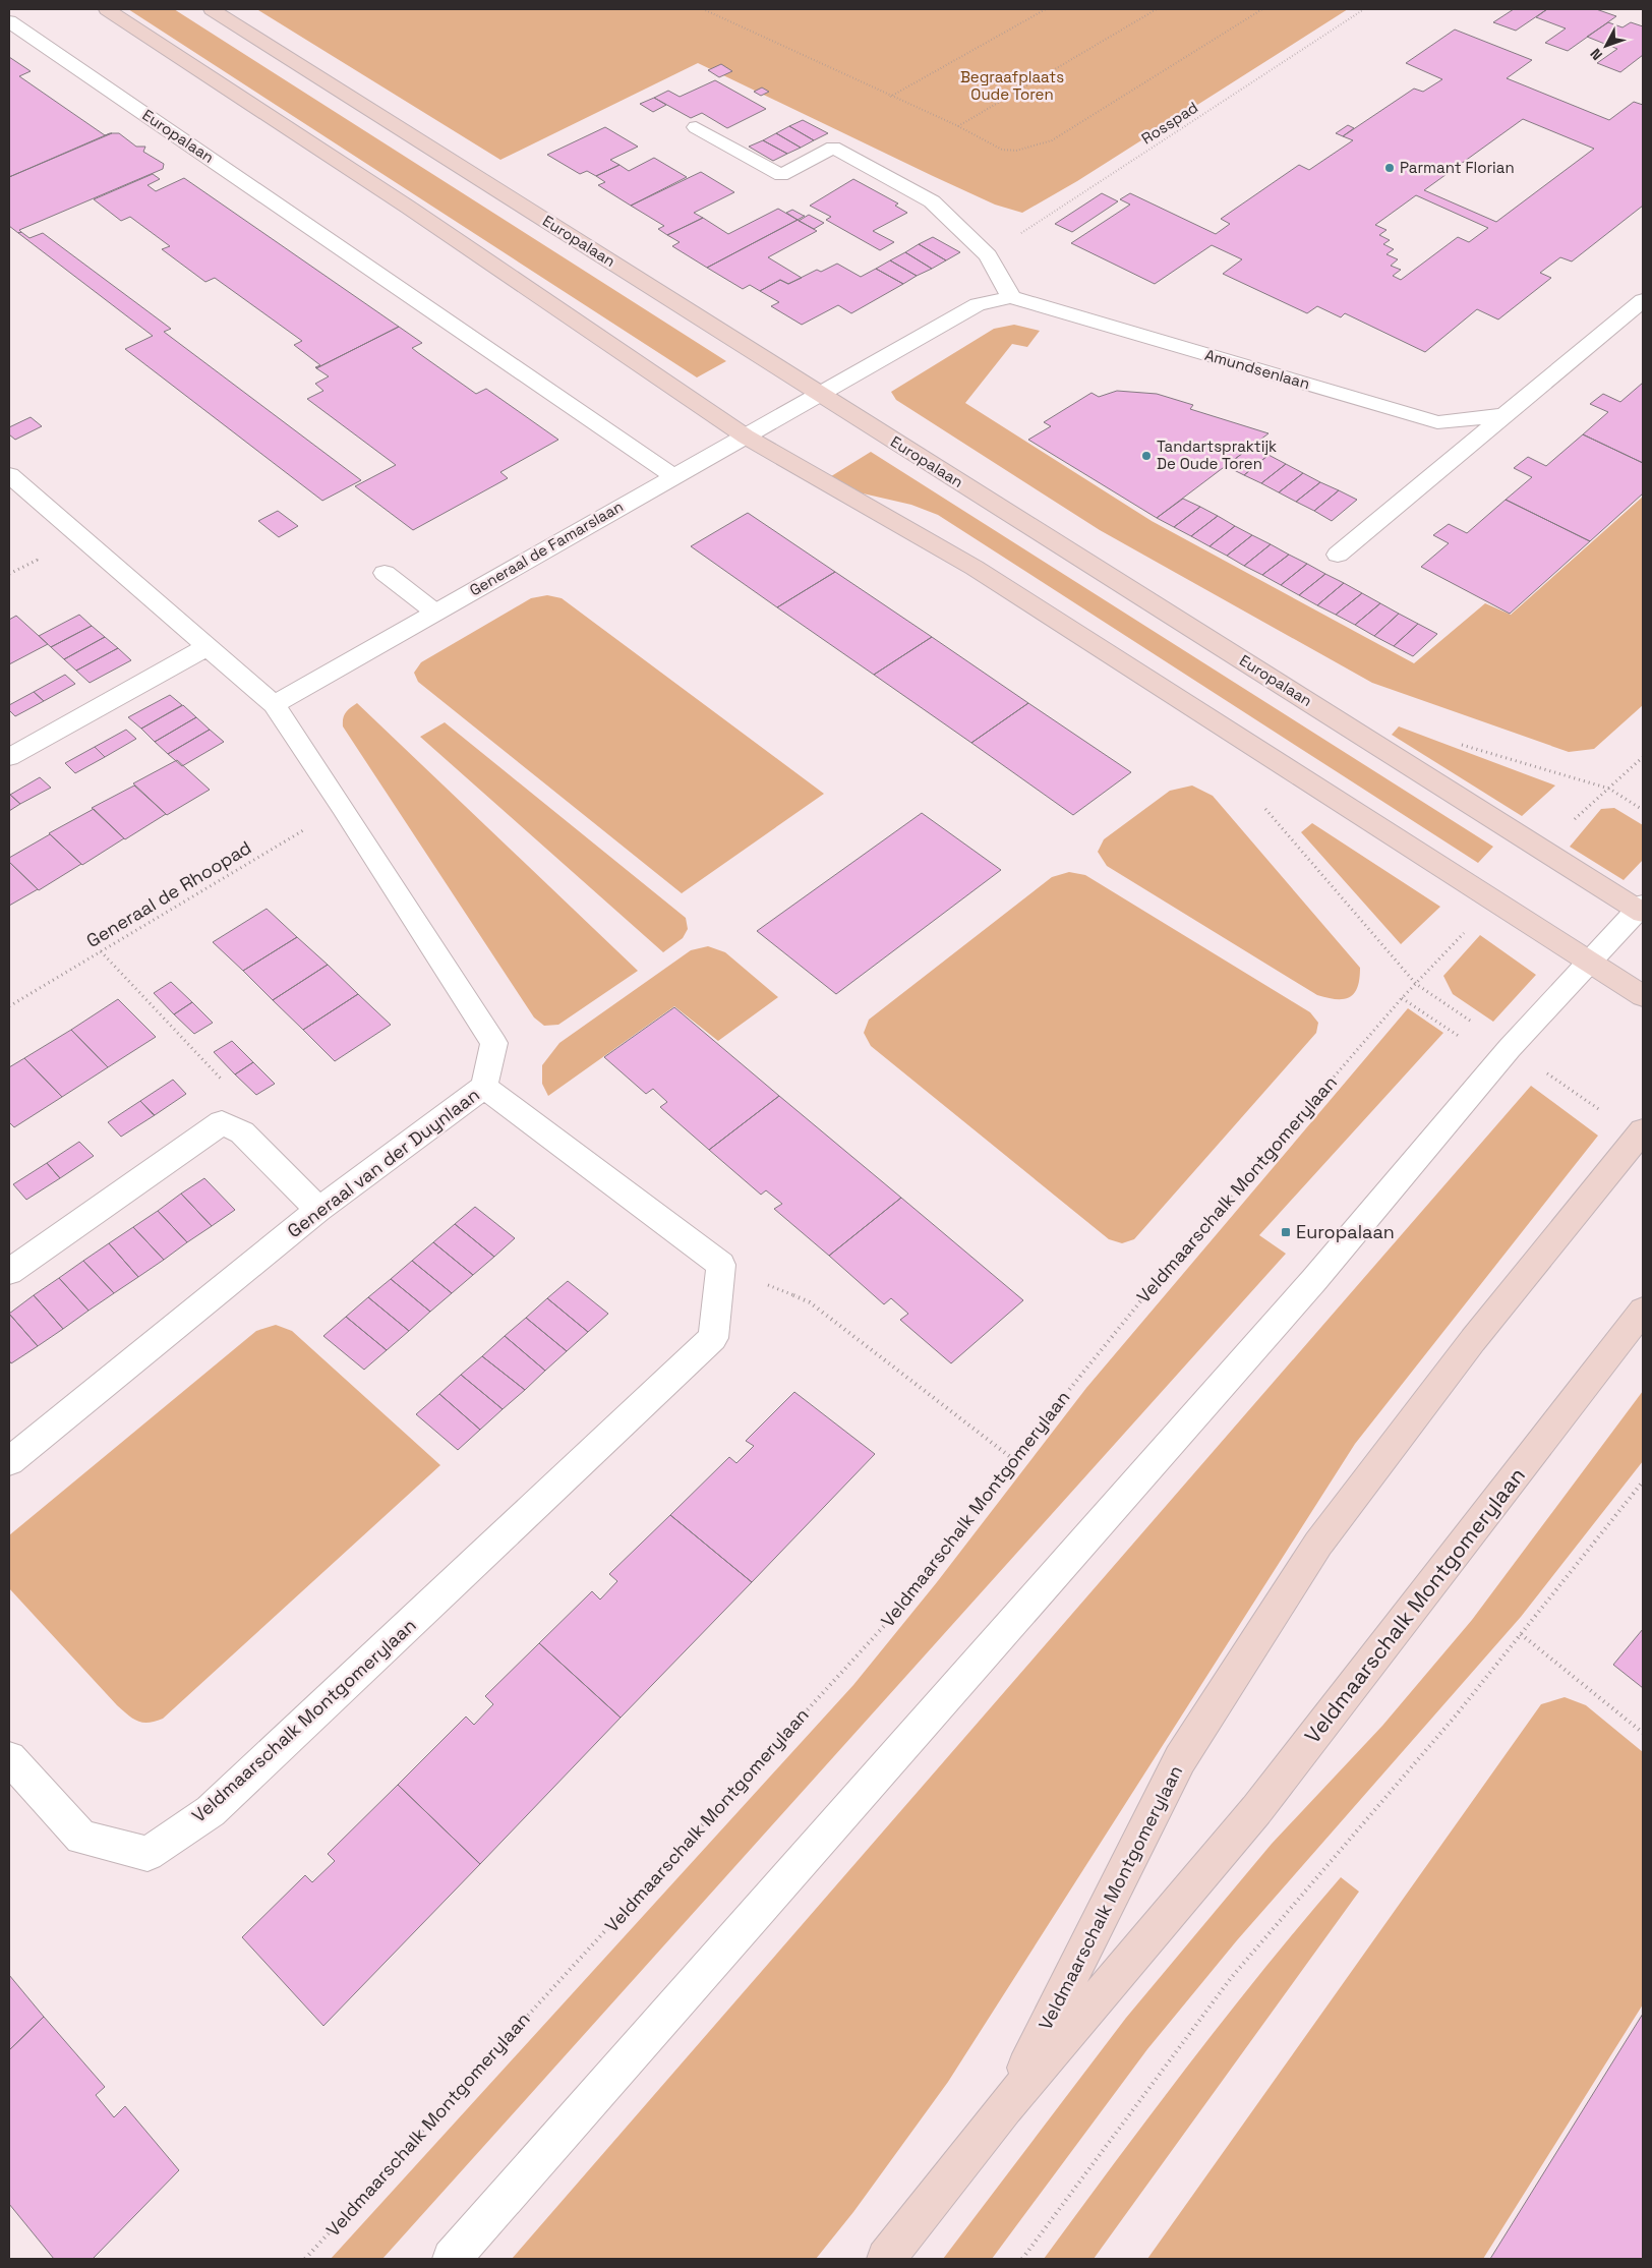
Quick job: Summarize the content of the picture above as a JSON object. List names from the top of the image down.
{
  "streets": {
    "main road": ["Europalaan", "Veldmaarschalk Montgomerylaan"],
    "street": ["Amundsenlaan", "Generaal de Famarslaan", "Generaal van der Duynlaan"],
    "path": ["Rosspad", "Generaal de Rhoopad"]
  },
  "crossings": [
    ["Europalaan", "Amundsenlaan"],
    ["Europalaan", "Generaal de Famarslaan"],
    ["Amundsenlaan", "Generaal de Famarslaan"],
    ["Generaal de Famarslaan", "Generaal van der Duynlaan"],
    ["Generaal de Rhoopad", "Generaal van der Duynlaan"]
  ],
  "parks": ["Begraafplaats Oude Toren"],
  "places": {
    "other": ["Parmant Florian", "Tandartspraktijk De Oude Toren"],
    "transit": ["Europalaan"]
  },
  "north": "bottom left"
}
